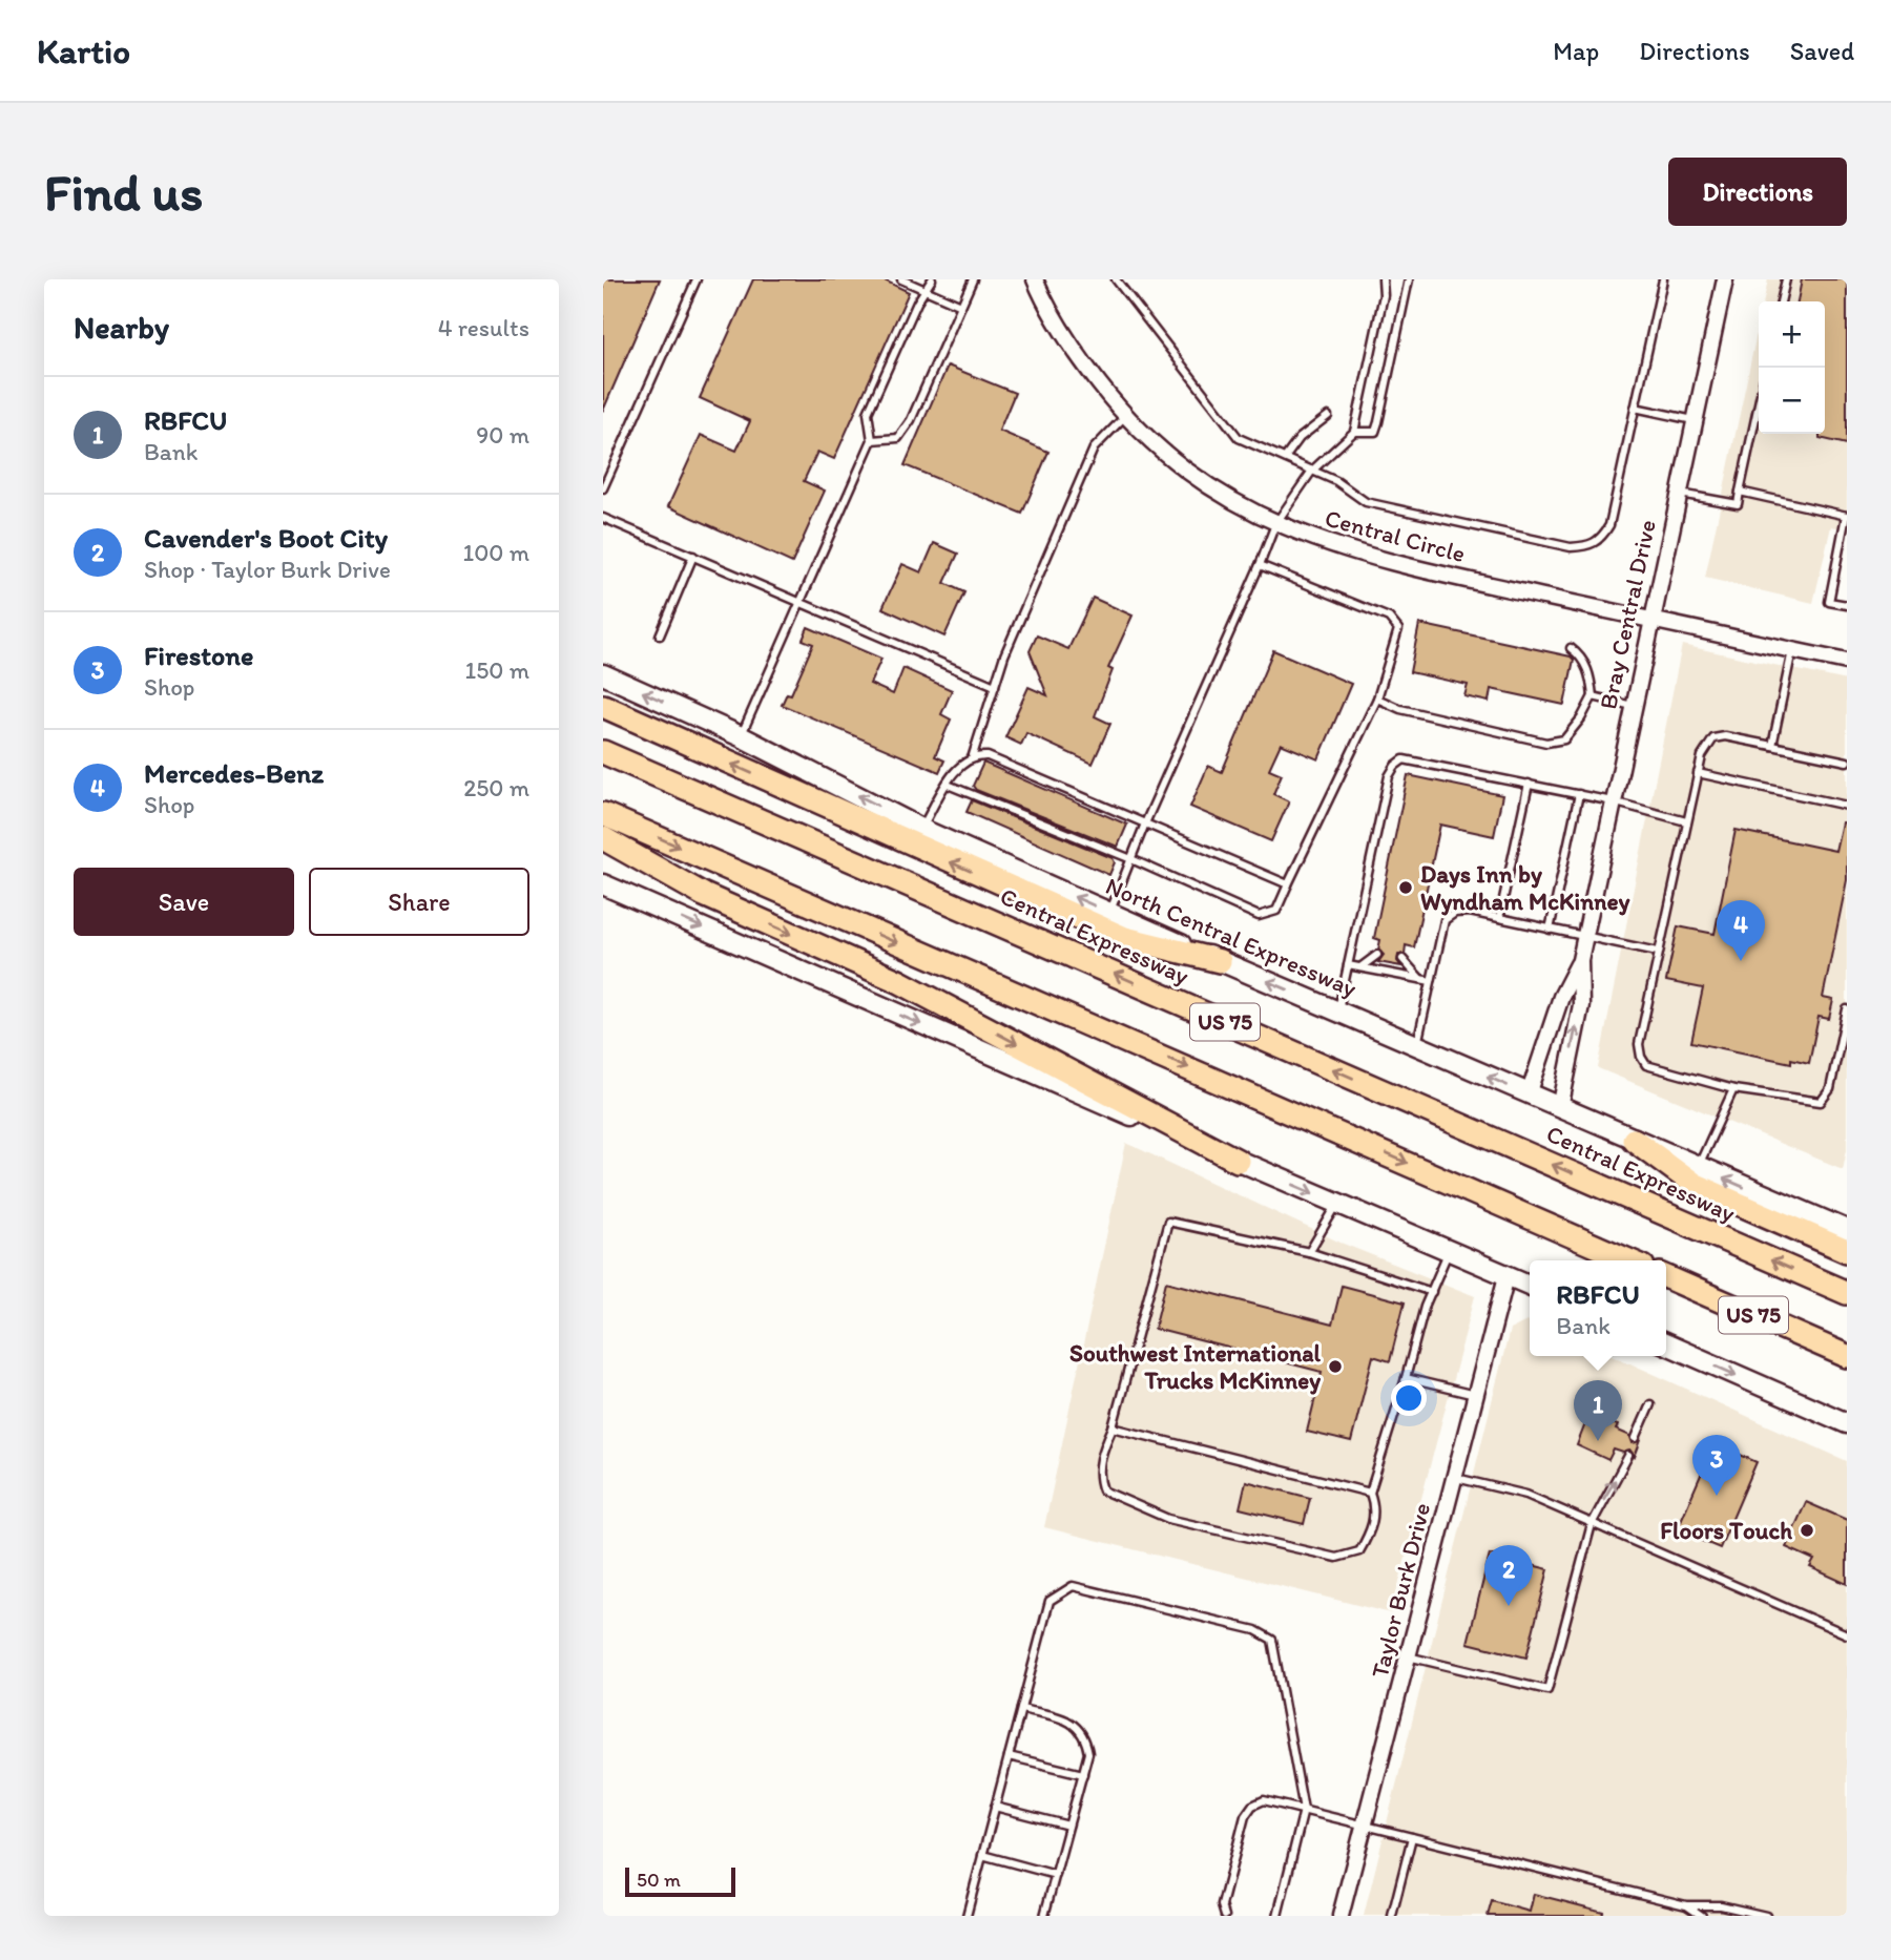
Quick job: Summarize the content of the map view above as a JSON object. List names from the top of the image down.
{
  "streets": {
    "highway": ["Central Expressway", "US 75"],
    "main road": ["North Central Expressway"],
    "street": ["Central Circle", "Bray Central Drive", "Taylor Burk Drive"]
  },
  "crossings": [
    ["Central Circle", "Bray Central Drive"],
    ["Bray Central Drive", "North Central Expressway"]
  ],
  "one_way": ["North Central Expressway"],
  "places": ["Days Inn by Wyndham McKinney", "Southwest International Trucks McKinney", "Floors Touch"],
  "scale_bar": "50 m",
  "page": {
    "header": "Kartio",
    "nav": ["Map", "Directions", "Saved"],
    "buttons": [
      "Directions",
      ["Save", "Share"]
    ],
    "title": "Find us",
    "heading": ["Nearby", "4 results"],
    "map_buttons": ["+", "−"],
    "list": [
      {
        "mark": "1",
        "name": "RBFCU",
        "note": "Bank",
        "value": "90 m"
      },
      {
        "mark": "2",
        "name": "Cavender's Boot City",
        "note": "Shop · Taylor Burk Drive",
        "value": "100 m"
      },
      {
        "mark": "3",
        "name": "Firestone",
        "note": "Shop",
        "value": "150 m"
      },
      {
        "mark": "4",
        "name": "Mercedes-Benz",
        "note": "Shop",
        "value": "250 m"
      }
    ],
    "pins": [
      "4",
      "1",
      "3",
      "2"
    ],
    "popup": ["RBFCU", "Bank"],
    "scale": "50 m"
  }
}
